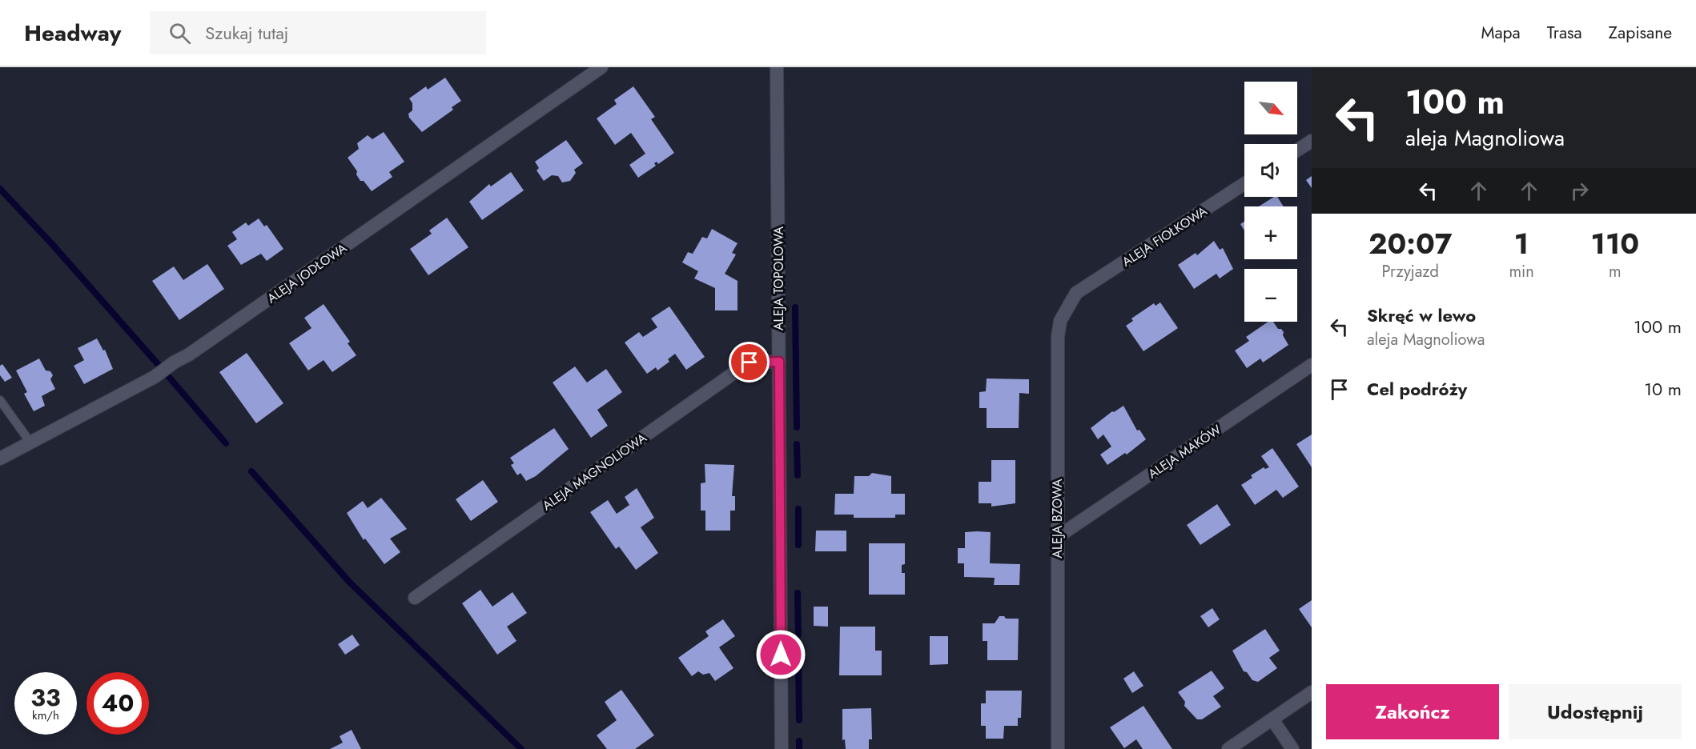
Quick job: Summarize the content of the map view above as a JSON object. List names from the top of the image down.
{
  "streets": {
    "street": [
      "ALEJA FIOŁKOWA",
      "ALEJA JODŁOWA",
      "ALEJA TOPOLOWA",
      "ALEJA MAKÓW",
      "ALEJA MAGNOLIOWA",
      "ALEJA BZOWA"
    ]
  },
  "crossings": [
    ["ALEJA FIOŁKOWA", "ALEJA BZOWA"],
    ["ALEJA TOPOLOWA", "ALEJA MAGNOLIOWA"],
    ["ALEJA MAKÓW", "ALEJA BZOWA"]
  ],
  "north": "bottom right",
  "page": {
    "header": "Headway",
    "search": "Szukaj tutaj",
    "nav": ["Mapa", "Trasa", "Zapisane"],
    "turn": ["100 m", "aleja Magnoliowa"],
    "map_buttons": ["+", "−"],
    "eta": [
      "20:07",
      "Przyjazd",
      "1",
      "min",
      "110",
      "m"
    ],
    "list": [
      {
        "name": "Skręć w lewo",
        "note": "aleja Magnoliowa",
        "value": "100 m"
      },
      {
        "name": "Cel podróży",
        "value": "10 m"
      }
    ],
    "speed": "33 km/h",
    "limit": "40",
    "buttons": ["Zakończ", "Udostępnij"]
  }
}
